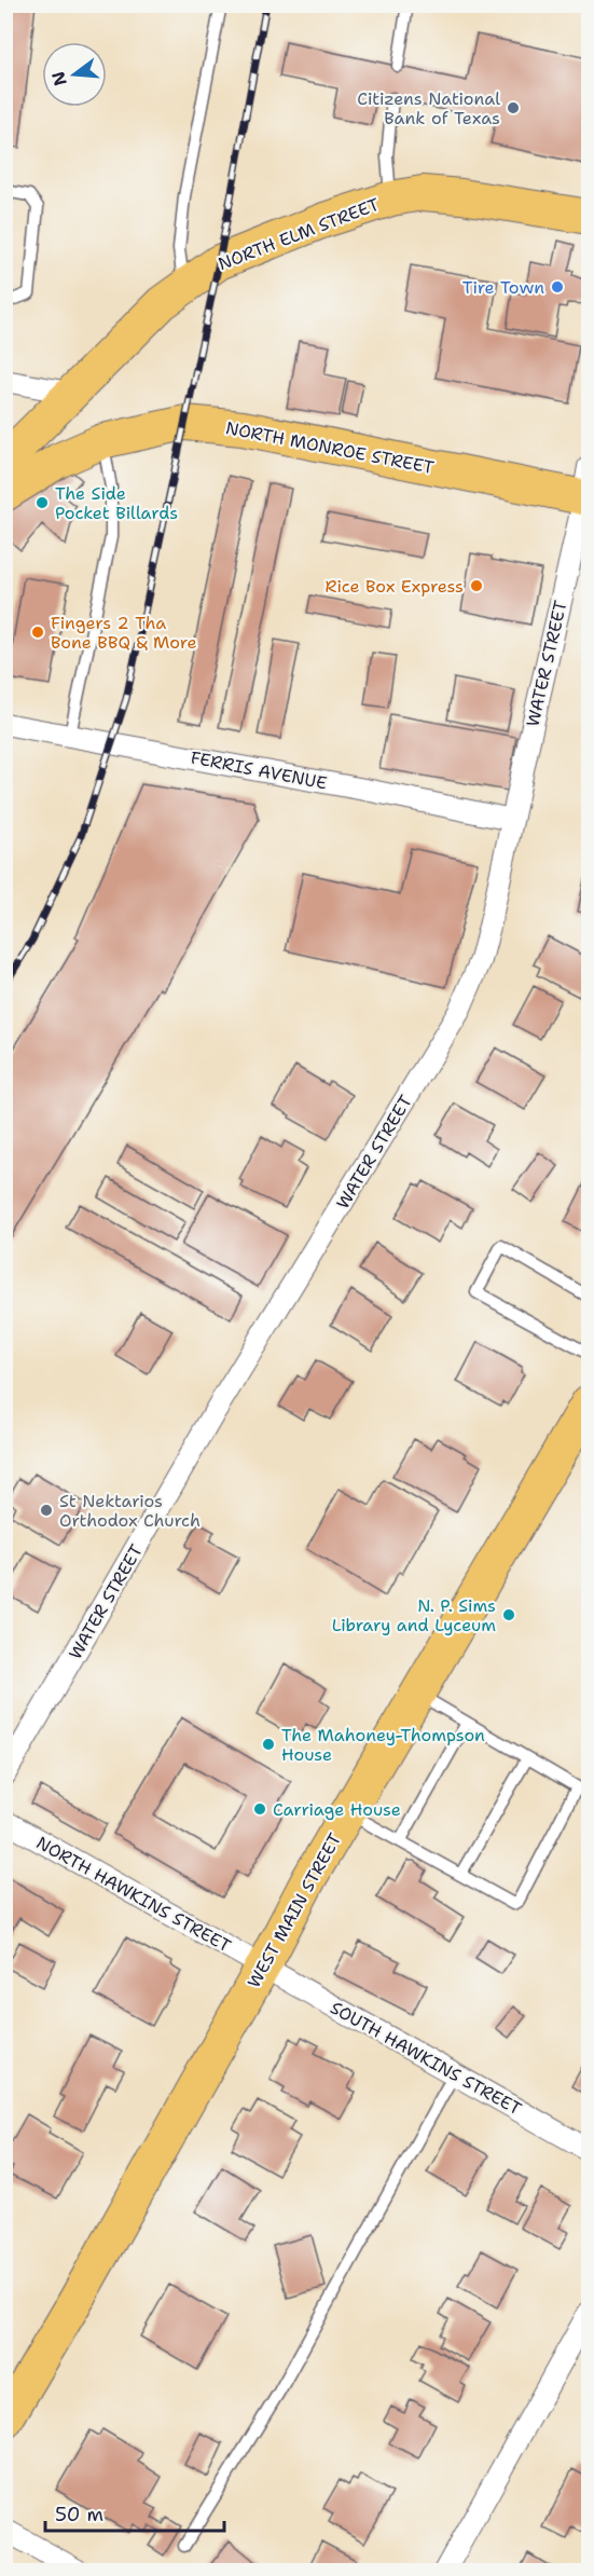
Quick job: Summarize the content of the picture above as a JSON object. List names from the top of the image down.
{
  "streets": {
    "main road": ["NORTH ELM STREET", "NORTH MONROE STREET", "WEST MAIN STREET"],
    "street": [
      "WATER STREET",
      "FERRIS AVENUE",
      "NORTH HAWKINS STREET",
      "SOUTH HAWKINS STREET"
    ]
  },
  "crossings": [
    ["NORTH MONROE STREET", "WATER STREET"],
    ["WATER STREET", "FERRIS AVENUE"],
    ["NORTH HAWKINS STREET", "WEST MAIN STREET"],
    ["NORTH HAWKINS STREET", "SOUTH HAWKINS STREET"],
    ["WEST MAIN STREET", "SOUTH HAWKINS STREET"]
  ],
  "places": [
    "Citizens National Bank of Texas",
    "Tire Town",
    "The Side Pocket Billards",
    "Rice Box Express",
    "Fingers 2 Tha Bone BBQ & More",
    "St Nektarios Orthodox Church",
    "N. P. Sims Library and Lyceum",
    "The Mahoney-Thompson House",
    "Carriage House"
  ],
  "scale_bar": "50 m",
  "north": "left"
}
